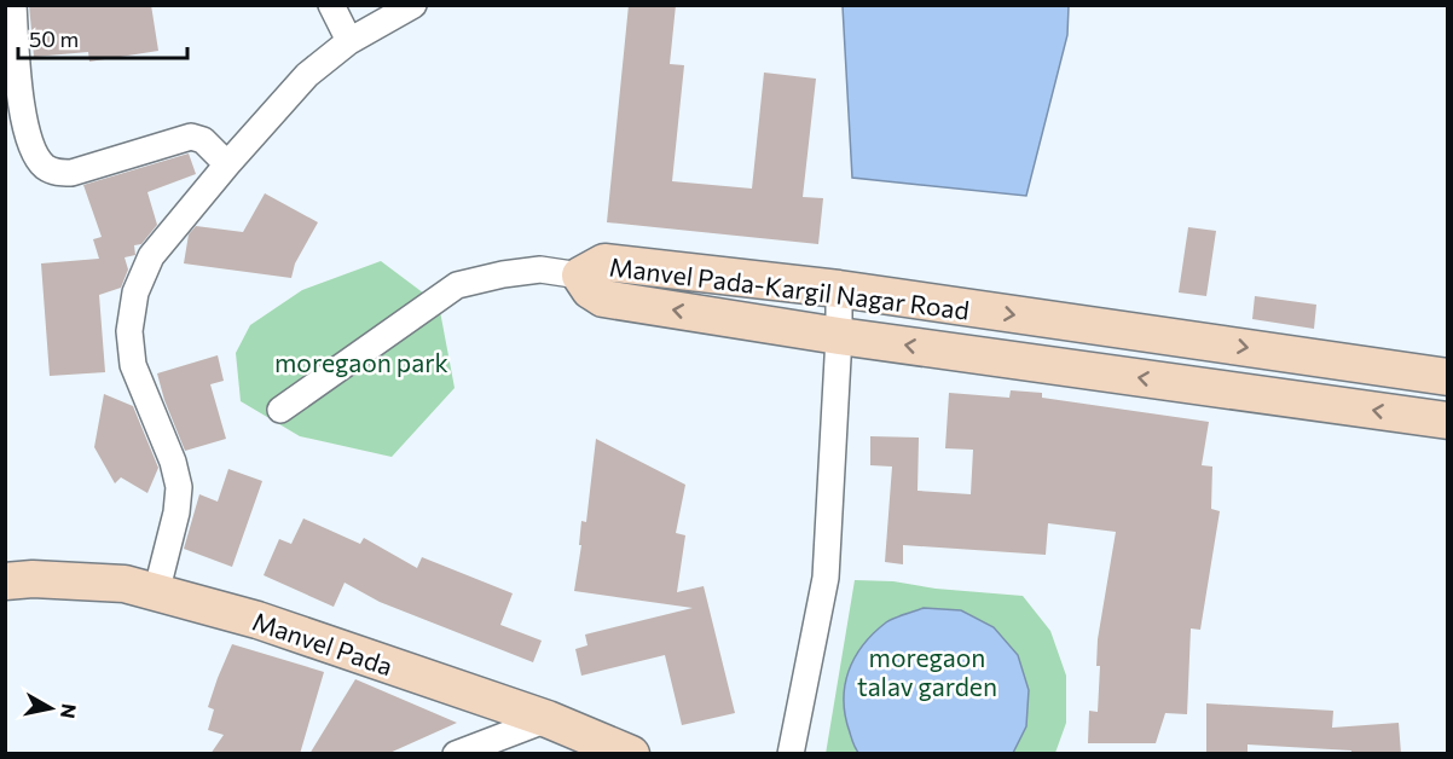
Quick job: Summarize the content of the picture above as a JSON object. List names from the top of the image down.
{
  "streets": {
    "street": ["Manvel Pada-Kargil Nagar Road", "Manvel Pada"]
  },
  "parks": ["moregaon park", "moregaon talav garden"],
  "scale_bar": "50 m",
  "north": "right"
}
